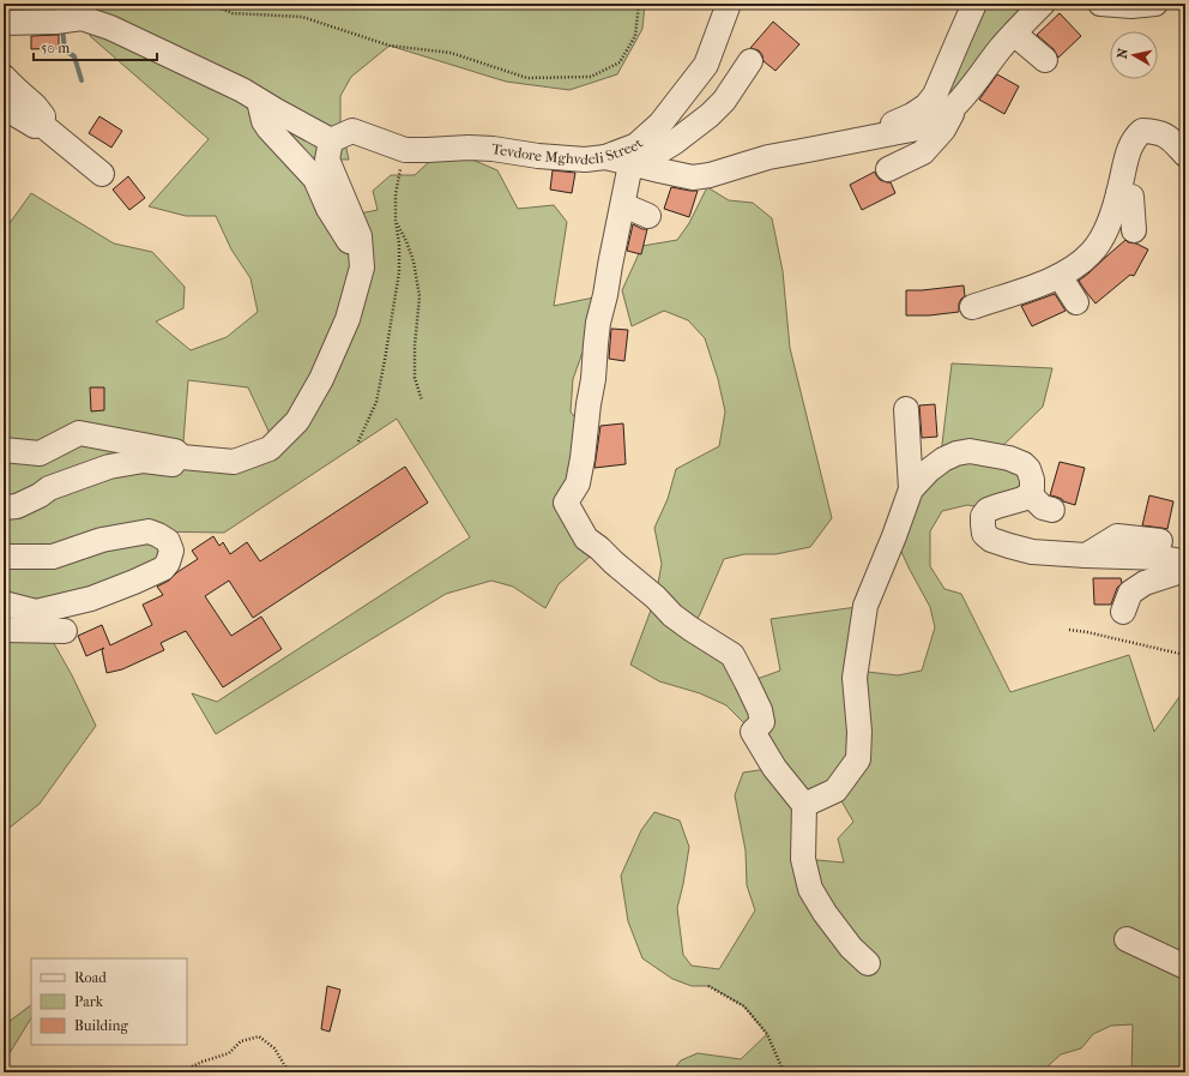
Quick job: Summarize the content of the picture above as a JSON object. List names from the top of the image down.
{
  "streets": {
    "street": ["Tevdore Mghvdeli Street"]
  },
  "legend": ["Road", "Park", "Building"],
  "scale_bar": "50 m",
  "north": "left"
}
